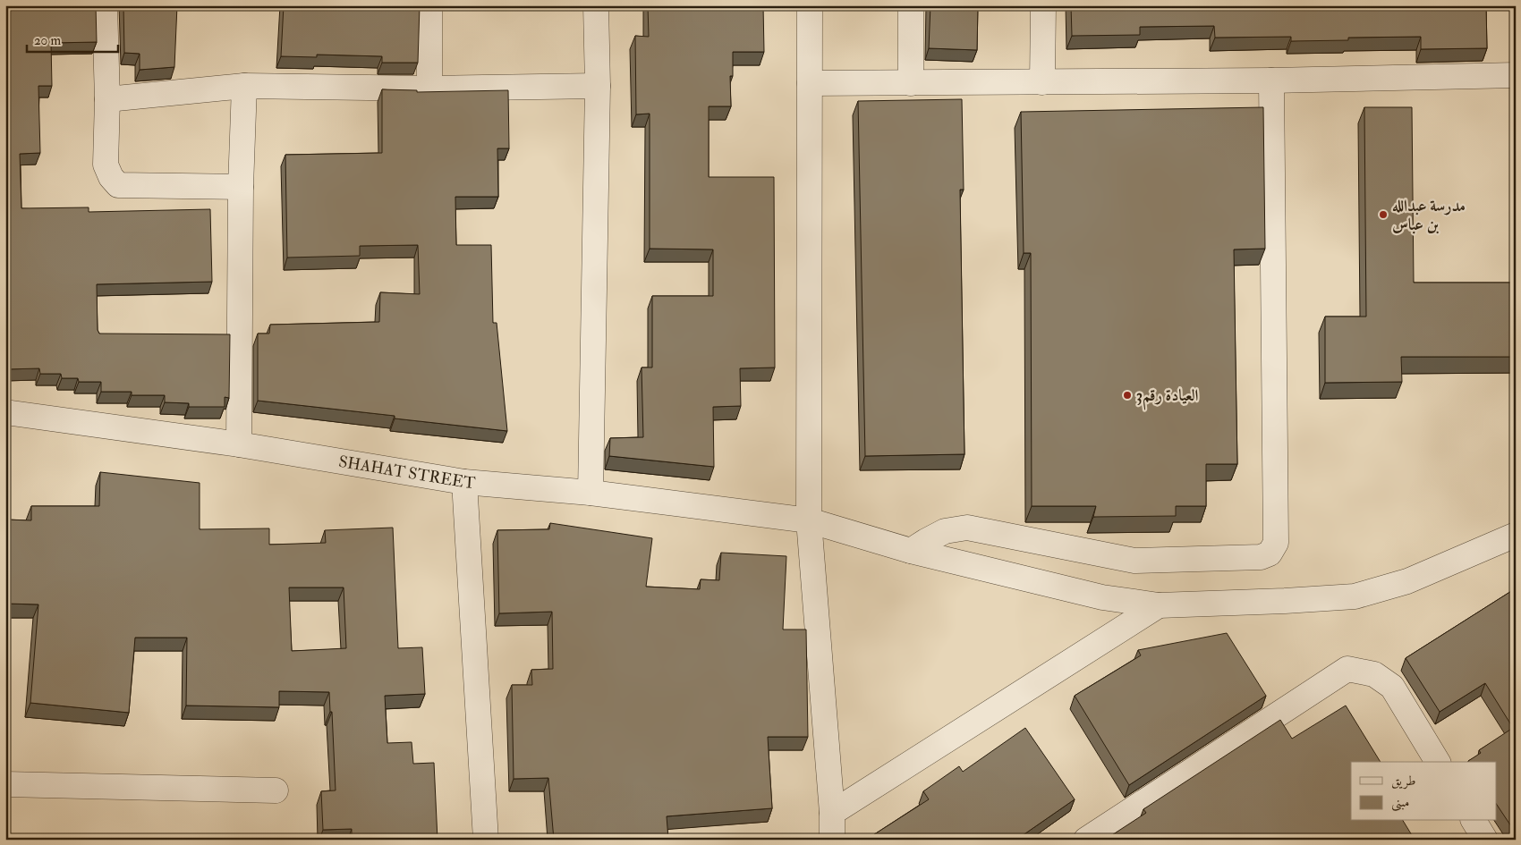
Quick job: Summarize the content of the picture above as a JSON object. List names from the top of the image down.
{
  "streets": {
    "street": ["SHAHAT STREET"]
  },
  "places": ["مدرسة عبدالله بن عباس", "3العيادة رقم"],
  "legend": ["طريق", "مبنى"],
  "scale_bar": "20 m"
}
